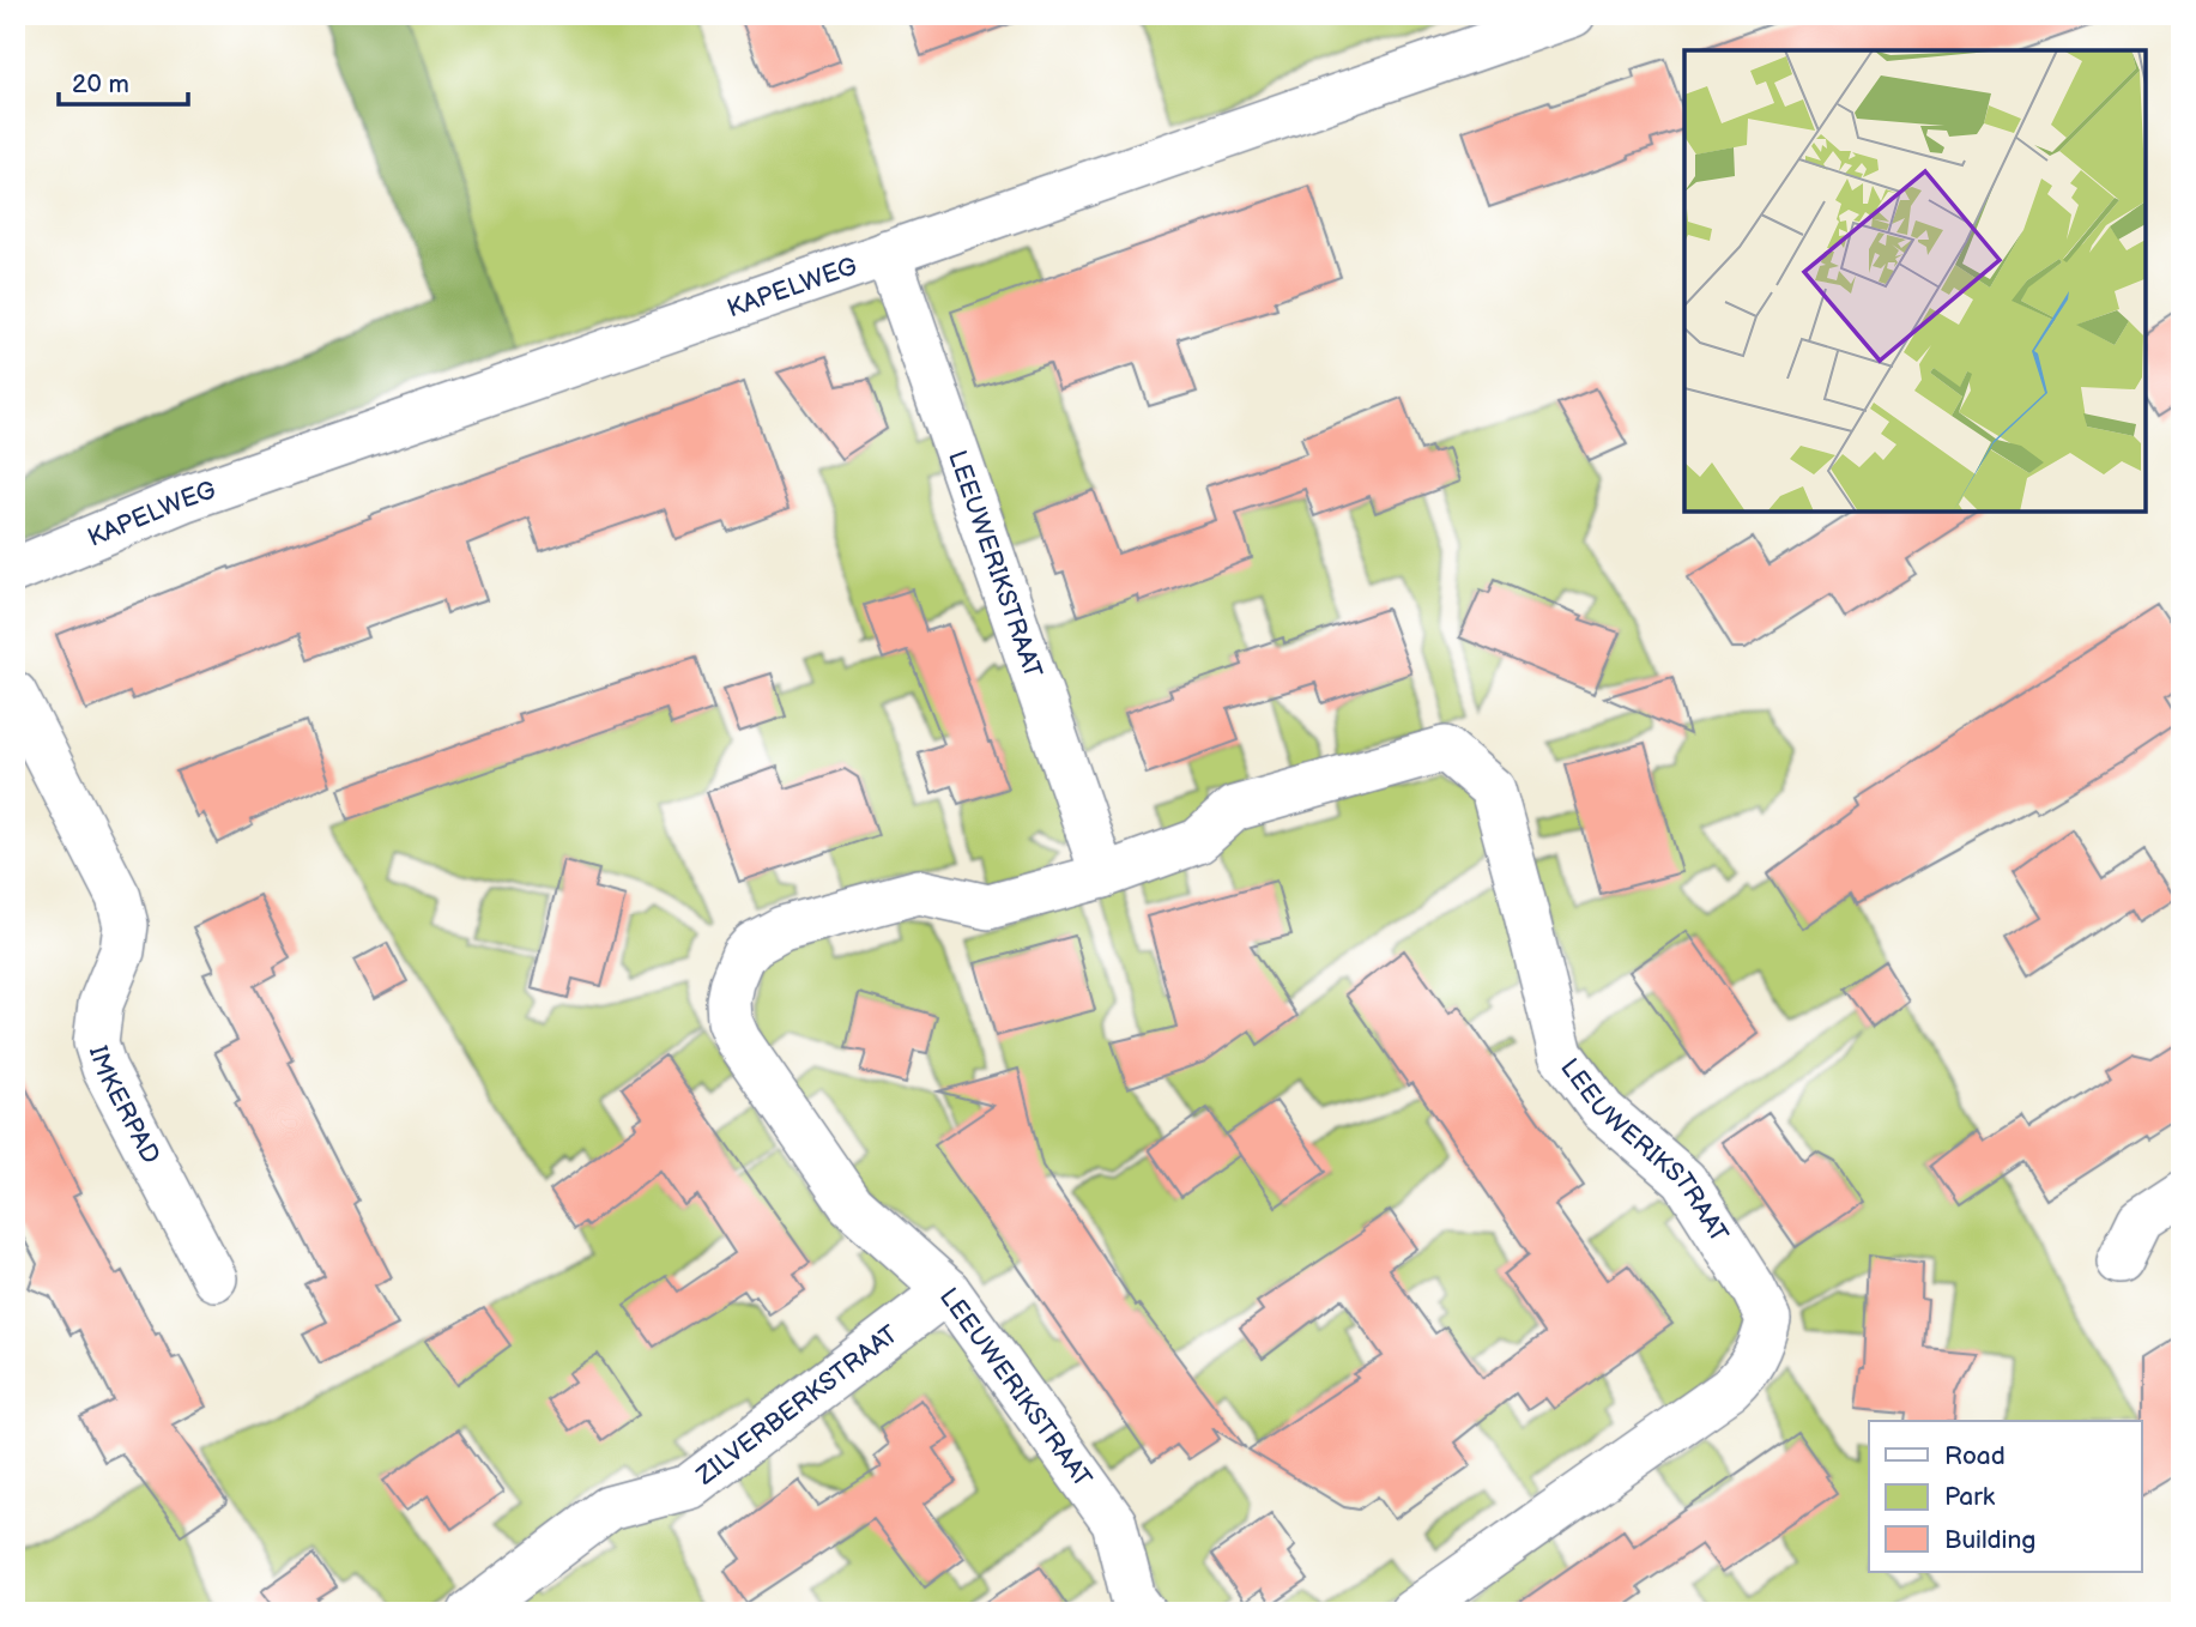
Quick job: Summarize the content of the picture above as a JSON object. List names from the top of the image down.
{
  "streets": {
    "street": [
      "KAPELWEG",
      "LEEUWERIKSTRAAT",
      "IMKERPAD",
      "ZILVERBERKSTRAAT"
    ]
  },
  "crossings": [
    ["KAPELWEG", "LEEUWERIKSTRAAT"],
    ["LEEUWERIKSTRAAT", "ZILVERBERKSTRAAT"]
  ],
  "legend": ["Road", "Park", "Building"],
  "scale_bar": "20 m"
}
